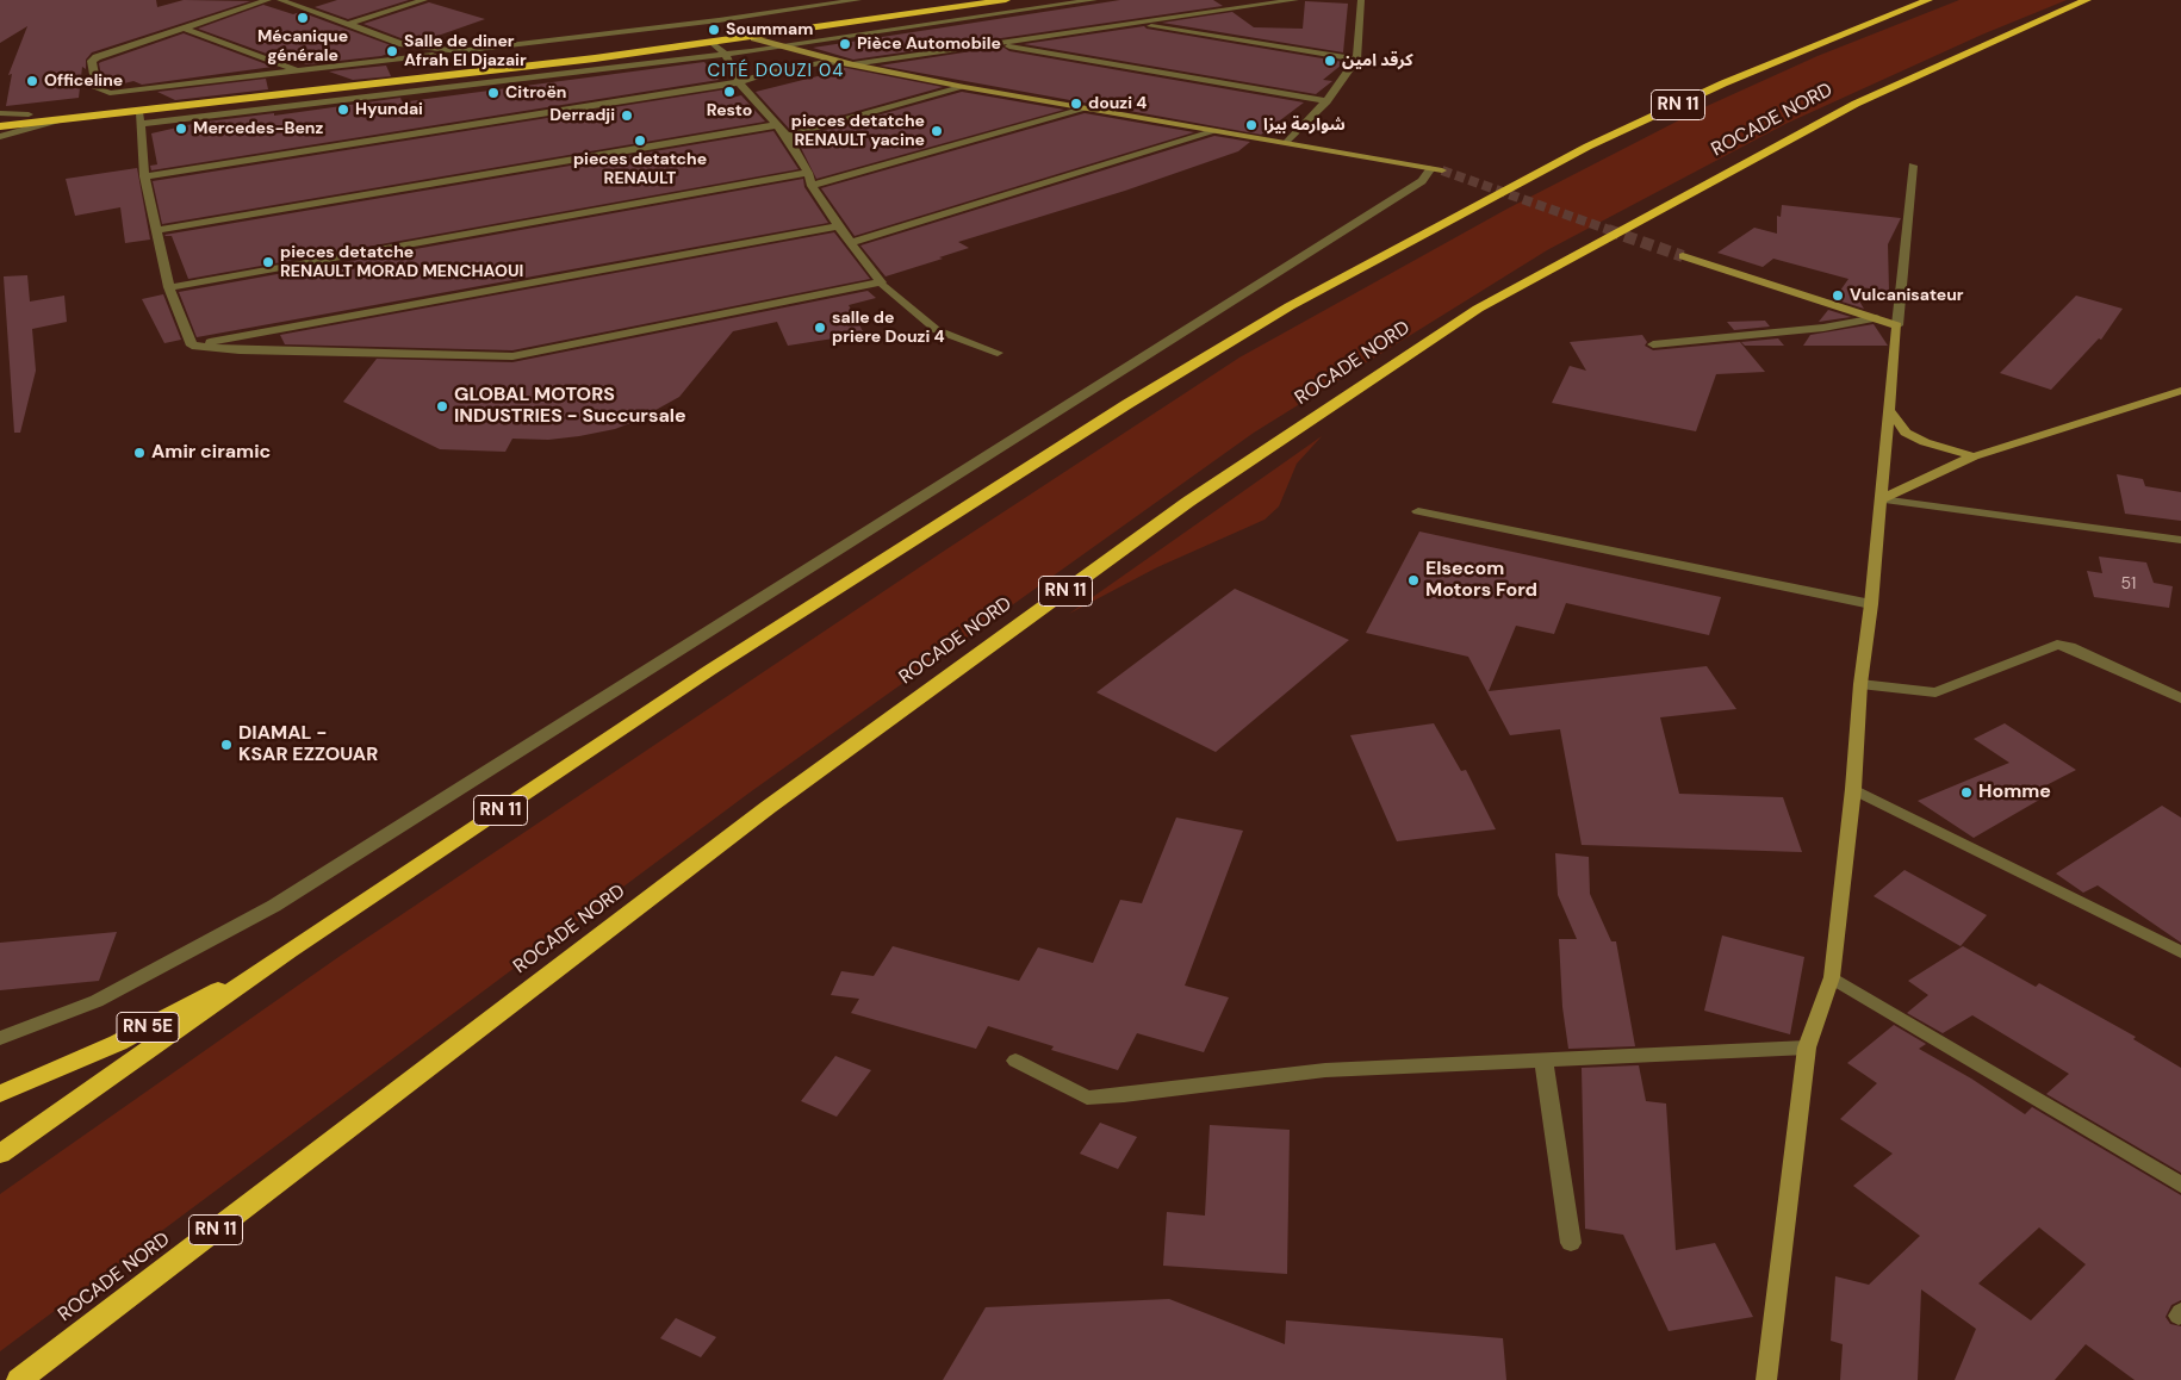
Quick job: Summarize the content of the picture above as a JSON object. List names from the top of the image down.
{
  "streets": {
    "highway": ["RN 11", "ROCADE NORD", "RN 5E"]
  },
  "crossings": [
    ["RN 11", "RN 5E"]
  ],
  "districts": ["CITÉ DOUZI 04"],
  "places": [
    "Mécanique générale",
    "Soummam",
    "Pièce Automobile",
    "Salle de diner Afrah El Djazair",
    "كرقد امين",
    "Officeline",
    "Resto",
    "Citroën",
    "douzi 4",
    "Hyundai",
    "Derradji",
    "شوارمة بيزا",
    "Mercedes-Benz",
    "pieces detatche RENAULT yacine",
    "pieces detatche RENAULT",
    "pieces detatche RENAULT MORAD MENCHAOUI",
    "Vulcanisateur",
    "salle de priere Douzi 4",
    "GLOBAL MOTORS INDUSTRIES - Succursale",
    "Amir ciramic",
    "Elsecom Motors Ford",
    "DIAMAL - KSAR EZZOUAR",
    "Homme"
  ],
  "house_numbers": ["51"]
}
